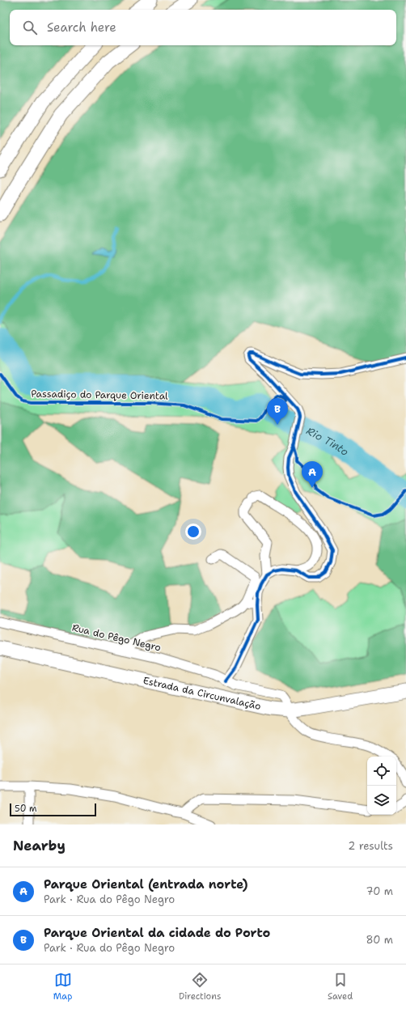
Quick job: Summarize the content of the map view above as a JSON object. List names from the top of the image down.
{
  "streets": {
    "main road": ["Estrada da Circunvalação"],
    "street": ["Rua do Pêgo Negro"],
    "cycle path": ["Passadiço do Parque Oriental"]
  },
  "crossings": [
    ["Rua do Pêgo Negro", "Estrada da Circunvalação"]
  ],
  "water": ["Rio Tinto"],
  "scale_bar": "50 m",
  "page": {
    "search": "Search here",
    "pins": ["B", "A"],
    "scale": "50 m",
    "heading": ["Nearby", "2 results"],
    "list": [
      {
        "mark": "A",
        "name": "Parque Oriental (entrada norte)",
        "note": "Park · Rua do Pêgo Negro",
        "value": "70 m"
      },
      {
        "mark": "B",
        "name": "Parque Oriental da cidade do Porto",
        "note": "Park · Rua do Pêgo Negro",
        "value": "80 m"
      }
    ],
    "nav": ["Map", "Directions", "Saved"]
  }
}
